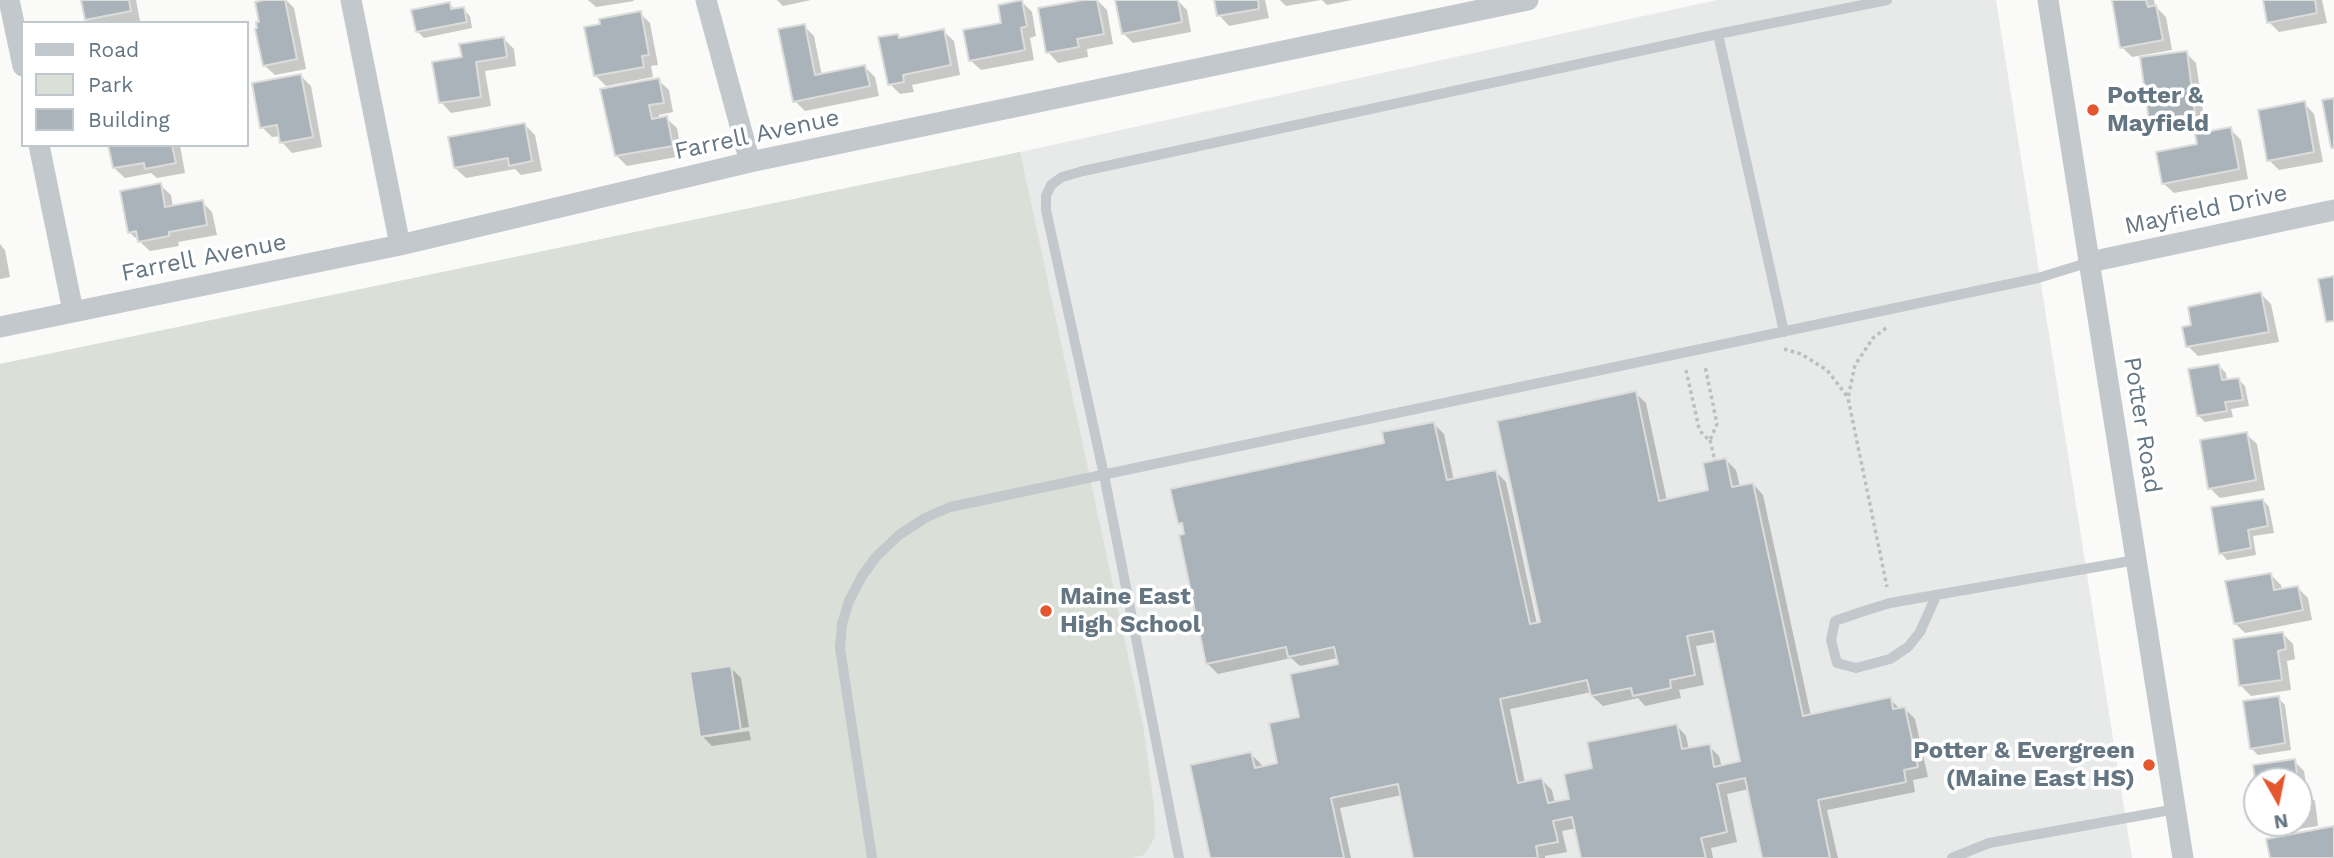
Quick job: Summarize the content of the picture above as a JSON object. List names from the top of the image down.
{
  "streets": {
    "street": ["Farrell Avenue", "Mayfield Drive", "Potter Road"]
  },
  "crossings": [
    ["Mayfield Drive", "Potter Road"]
  ],
  "places": ["Potter & Mayfield", "Maine East High School", "Potter & Evergreen (Maine East HS)"],
  "legend": ["Road", "Park", "Building"],
  "north": "bottom"
}
